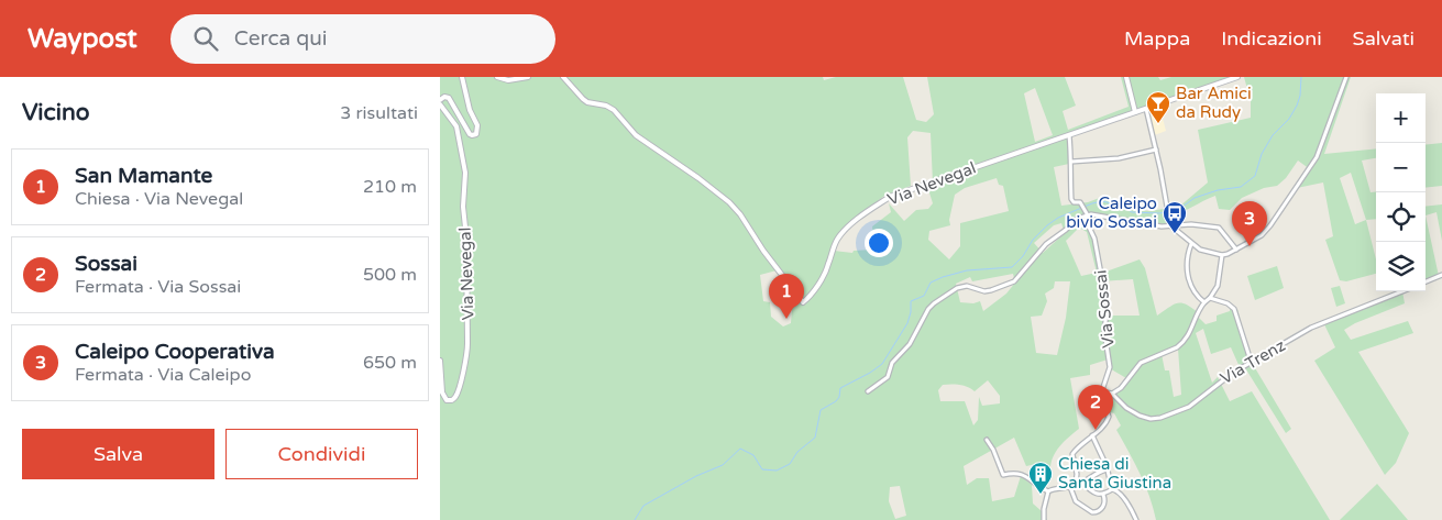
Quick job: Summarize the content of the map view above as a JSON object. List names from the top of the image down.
{
  "streets": {
    "main road": ["Via Nevegal"],
    "street": ["Via Sossai", "Via Trenz"]
  },
  "crossings": [
    ["Via Sossai", "Via Trenz"]
  ],
  "places": {
    "bar": ["Bar Amici da Rudy"],
    "bus stop": ["Caleipo bivio Sossai"],
    "building": ["Chiesa di Santa Giustina"]
  },
  "page": {
    "header": "Waypost",
    "search": "Cerca qui",
    "nav": ["Mappa", "Indicazioni", "Salvati"],
    "heading": ["Vicino", "3 risultati"],
    "map_buttons": ["+", "−"],
    "list": [
      {
        "mark": "1",
        "name": "San Mamante",
        "note": "Chiesa · Via Nevegal",
        "value": "210 m"
      },
      {
        "mark": "2",
        "name": "Sossai",
        "note": "Fermata · Via Sossai",
        "value": "500 m"
      },
      {
        "mark": "3",
        "name": "Caleipo Cooperativa",
        "note": "Fermata · Via Caleipo",
        "value": "650 m"
      }
    ],
    "pins": ["3", "1", "2"],
    "buttons": ["Salva", "Condividi"]
  }
}
